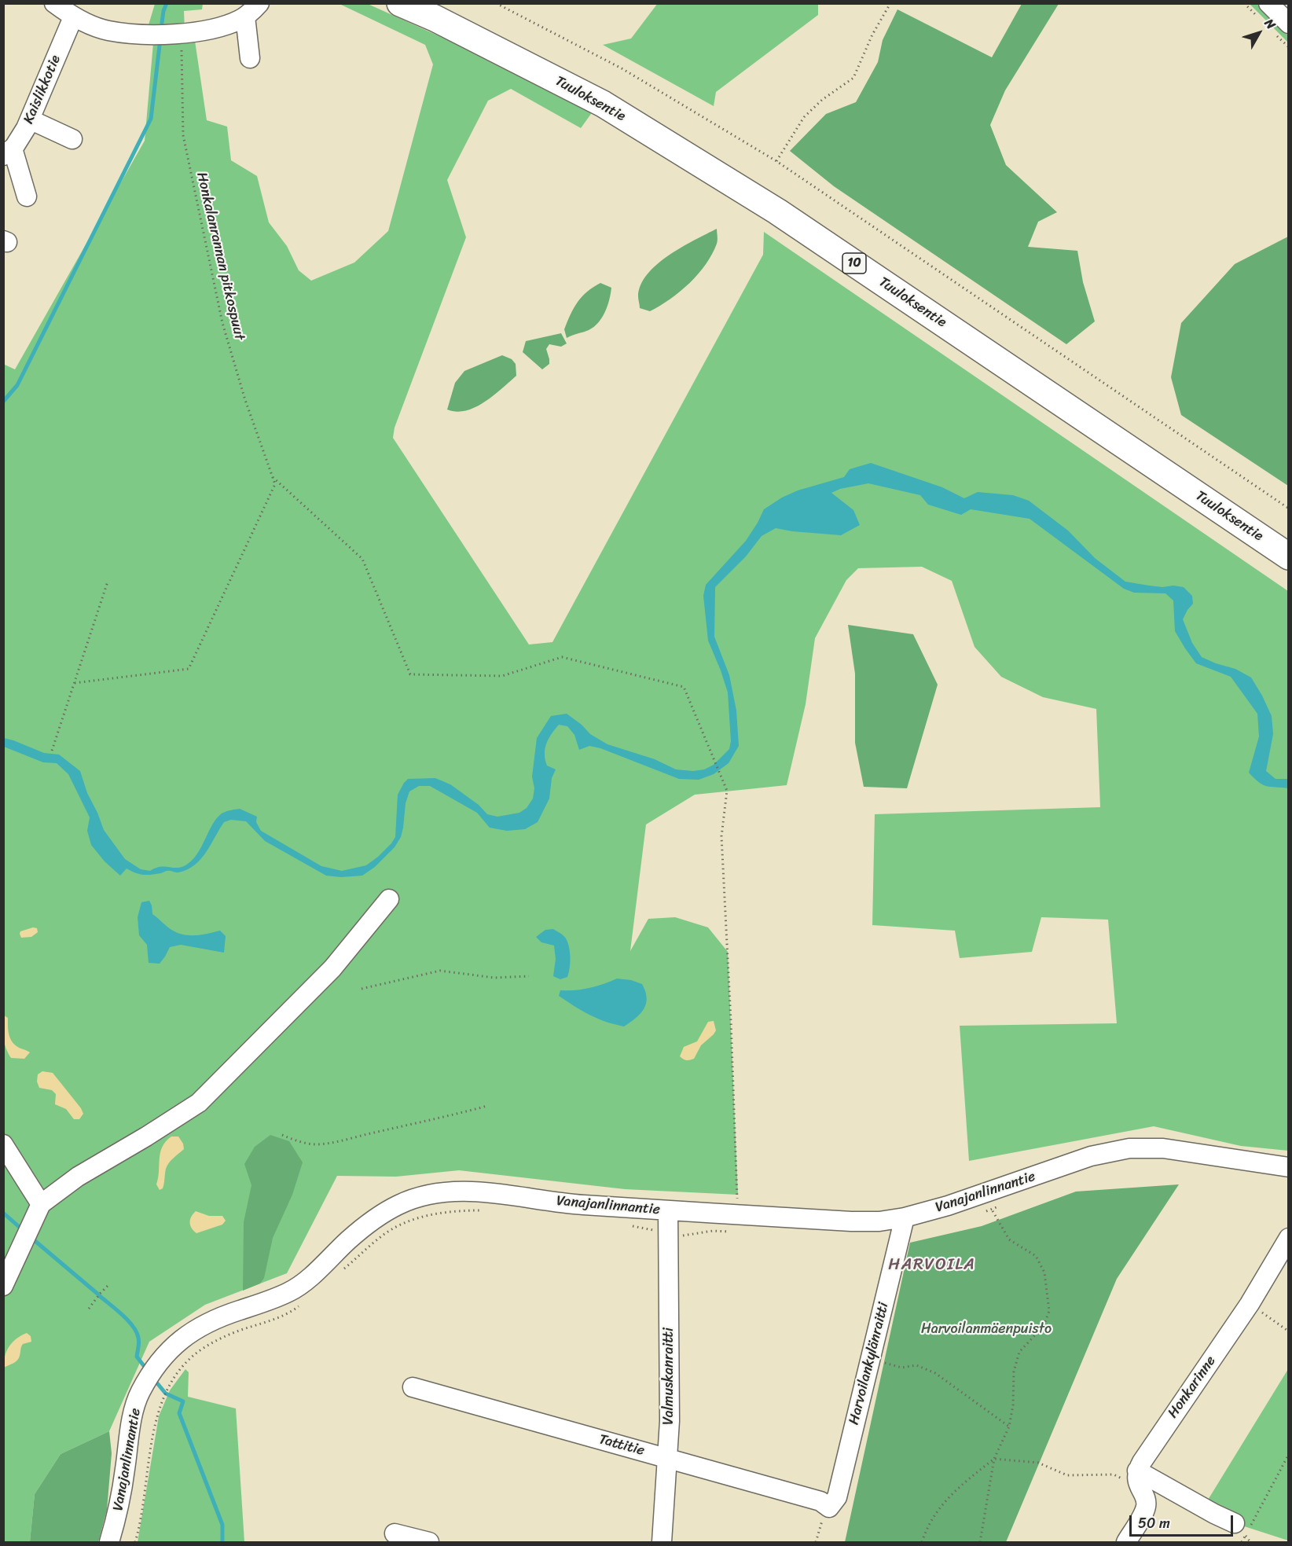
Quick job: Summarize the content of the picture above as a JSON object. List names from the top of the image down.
{
  "streets": {
    "highway": ["Tuuloksentie", "10"],
    "street": [
      "Kaislikkotie",
      "Vanajanlinnantie",
      "Harvoilankylänraitti",
      "Valmuskanraitti",
      "Honkarinne",
      "Tattitie"
    ],
    "path": ["Honkalanrannan pitkospuut"]
  },
  "crossings": [
    ["Honkalanrannan pitkospuut", "Vanajanlinnantie"],
    ["Vanajanlinnantie", "Harvoilankylänraitti"],
    ["Vanajanlinnantie", "Valmuskanraitti"],
    ["Harvoilankylänraitti", "Tattitie"],
    ["Valmuskanraitti", "Tattitie"]
  ],
  "districts": ["HARVOILA"],
  "parks": ["Harvoilanmäenpuisto"],
  "scale_bar": "50 m",
  "north": "top right"
}
